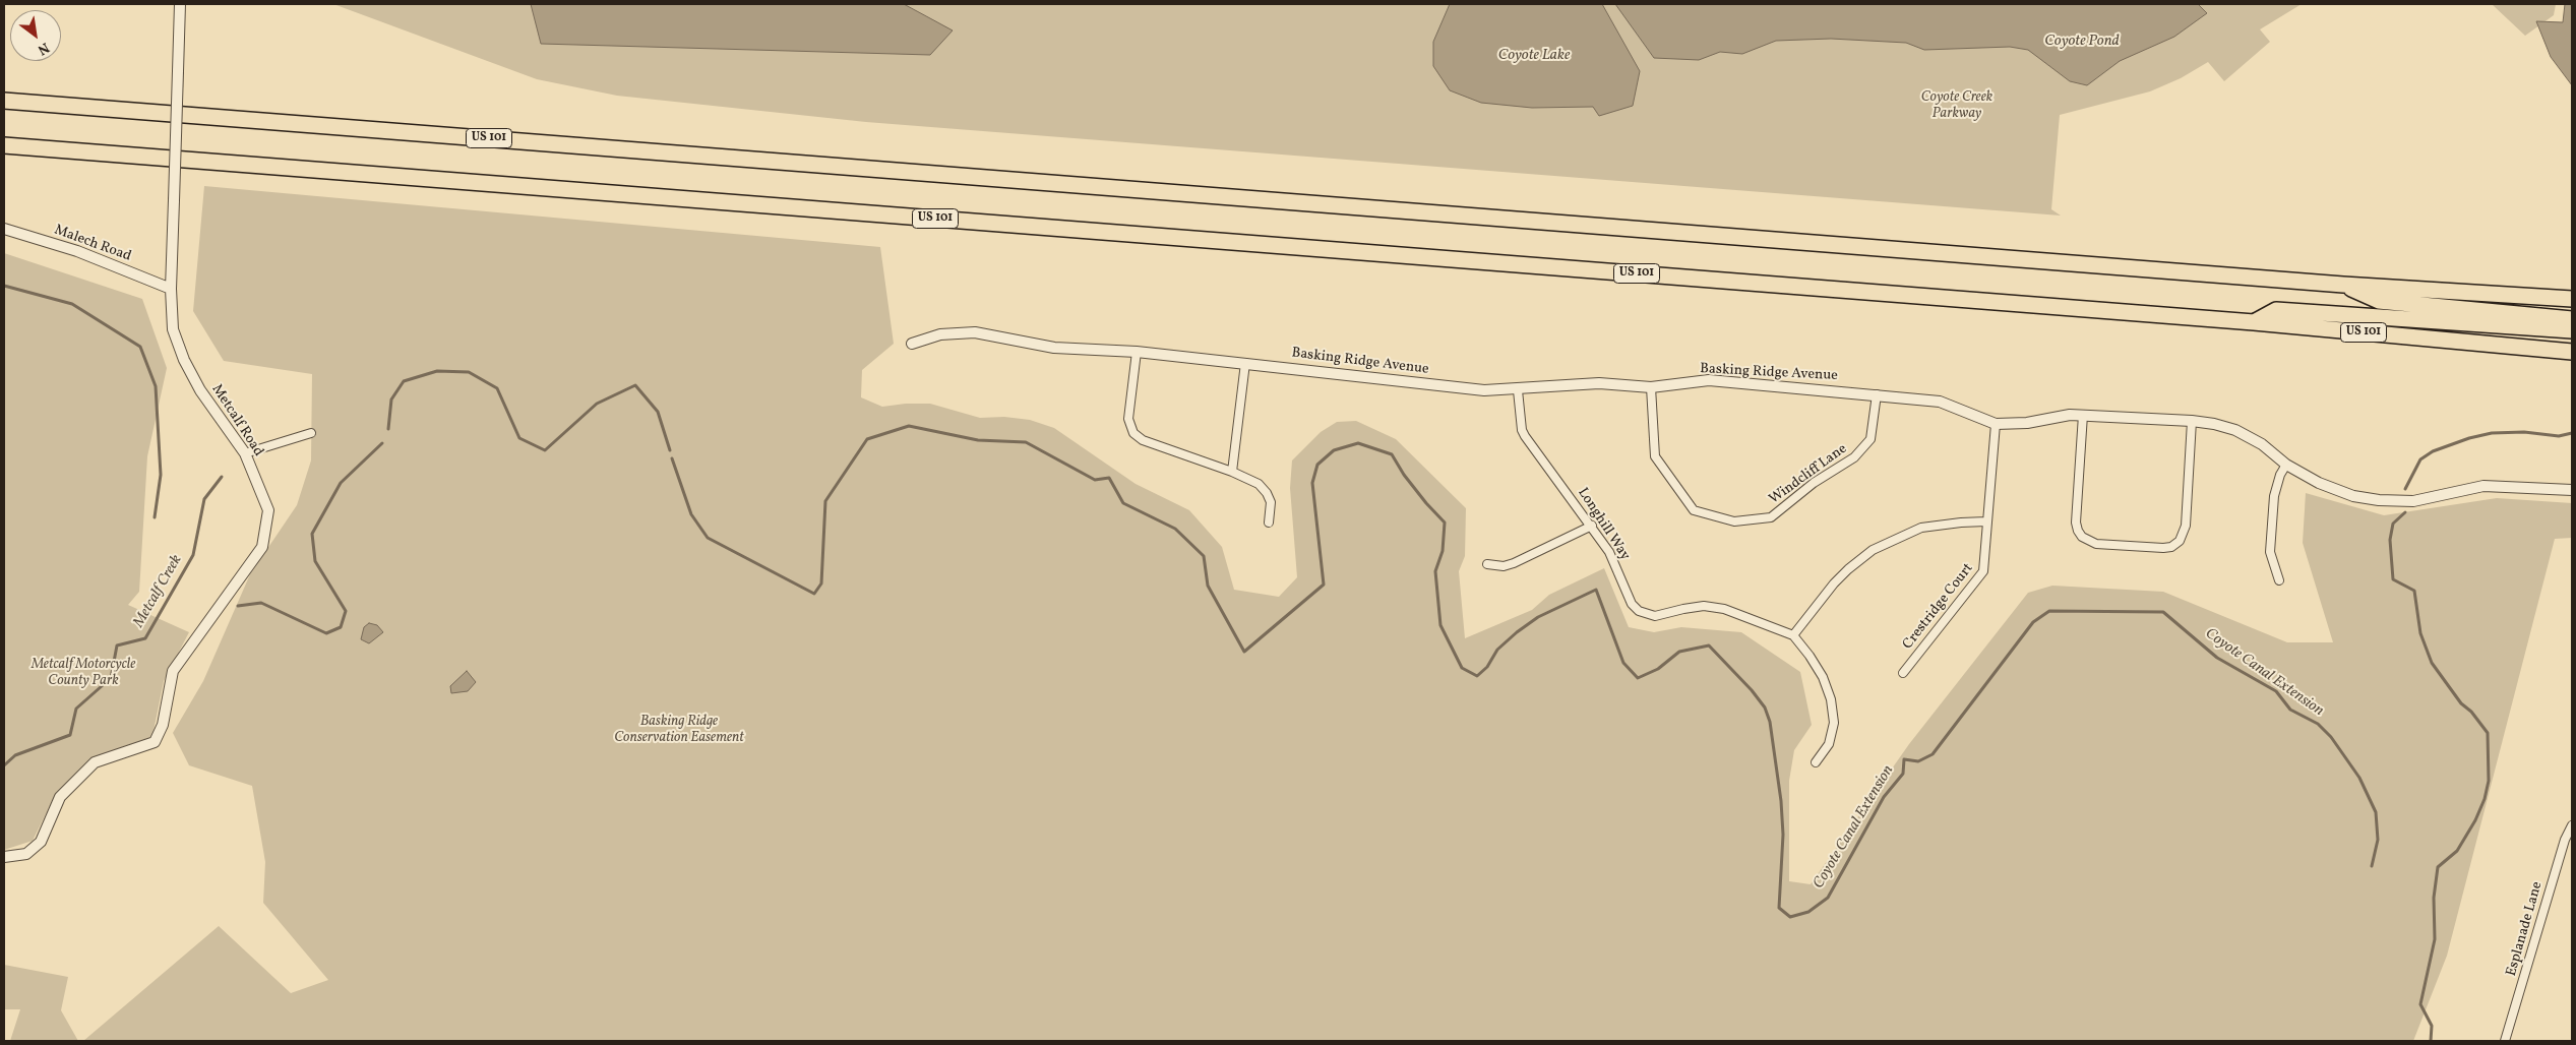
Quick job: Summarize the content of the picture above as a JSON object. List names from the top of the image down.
{
  "streets": {
    "highway": ["US 101"],
    "street": [
      "Malech Road",
      "Basking Ridge Avenue",
      "Metcalf Road",
      "Windcliff Lane",
      "Longhill Way",
      "Crestridge Court",
      "Esplanade Lane"
    ]
  },
  "crossings": [
    ["Malech Road", "Metcalf Road"],
    ["Basking Ridge Avenue", "Windcliff Lane"],
    ["Basking Ridge Avenue", "Longhill Way"],
    ["Basking Ridge Avenue", "Crestridge Court"]
  ],
  "water": [
    "Coyote Pond",
    "Coyote Lake",
    "Metcalf Creek",
    "Coyote Canal Extension"
  ],
  "parks": ["Coyote Creek Parkway", "Metcalf Motorcycle County Park", "Basking Ridge Conservation Easement"],
  "north": "bottom right"
}
